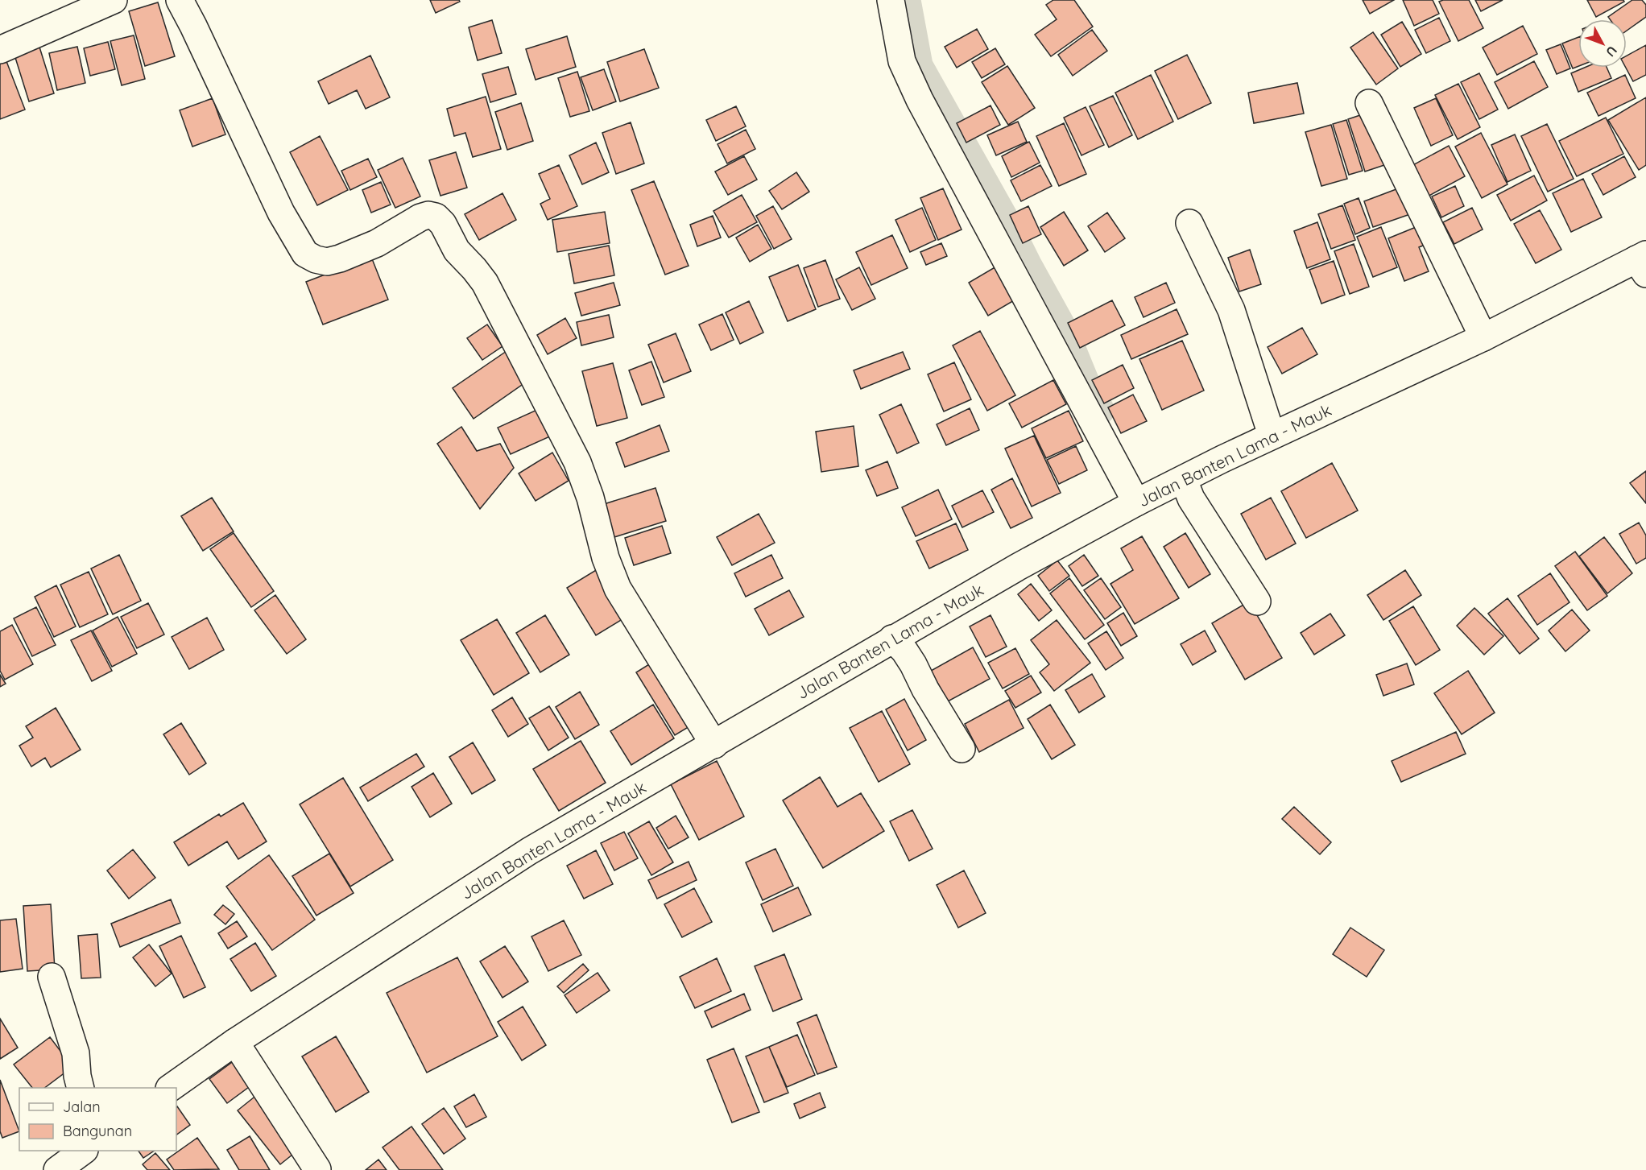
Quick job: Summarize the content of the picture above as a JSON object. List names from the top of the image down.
{
  "streets": {
    "street": ["Jalan Banten Lama - Mauk"]
  },
  "legend": ["Jalan", "Bangunan"],
  "north": "bottom right"
}
